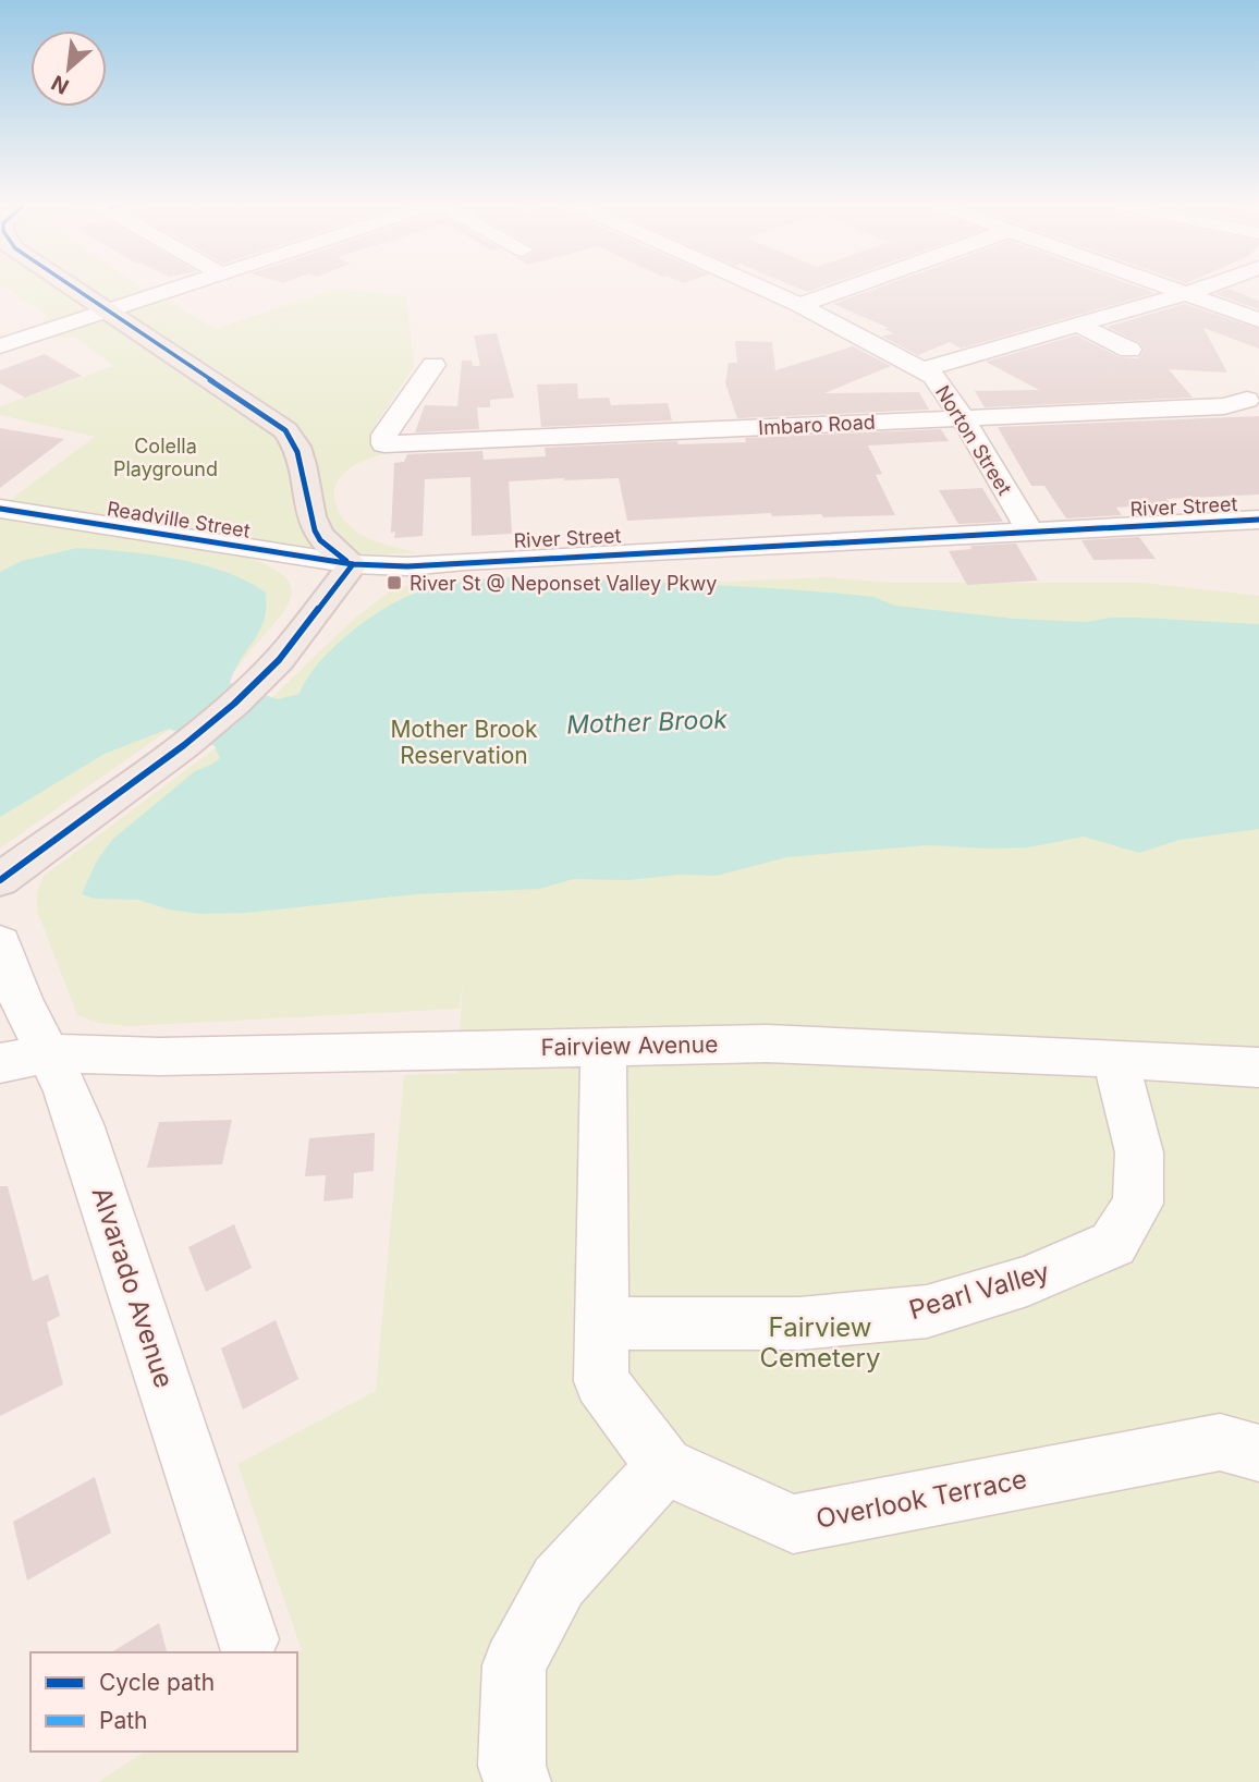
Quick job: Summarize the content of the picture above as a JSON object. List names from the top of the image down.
{
  "streets": {
    "street": [
      "Imbaro Road",
      "Norton Street",
      "River Street",
      "Readville Street",
      "Fairview Avenue",
      "Alvarado Avenue",
      "Pearl Valley",
      "Overlook Terrace"
    ]
  },
  "crossings": [
    ["Imbaro Road", "Norton Street"],
    ["Norton Street", "River Street"],
    ["River Street", "Readville Street"],
    ["Fairview Avenue", "Alvarado Avenue"],
    ["Fairview Avenue", "Pearl Valley"],
    ["Pearl Valley", "Overlook Terrace"]
  ],
  "water": ["Mother Brook"],
  "parks": ["Colella Playground", "Mother Brook Reservation", "Fairview Cemetery"],
  "places": {
    "transit": ["River St @ Neponset Valley Pkwy"]
  },
  "legend": ["Cycle path", "Path"],
  "north": "bottom left"
}
